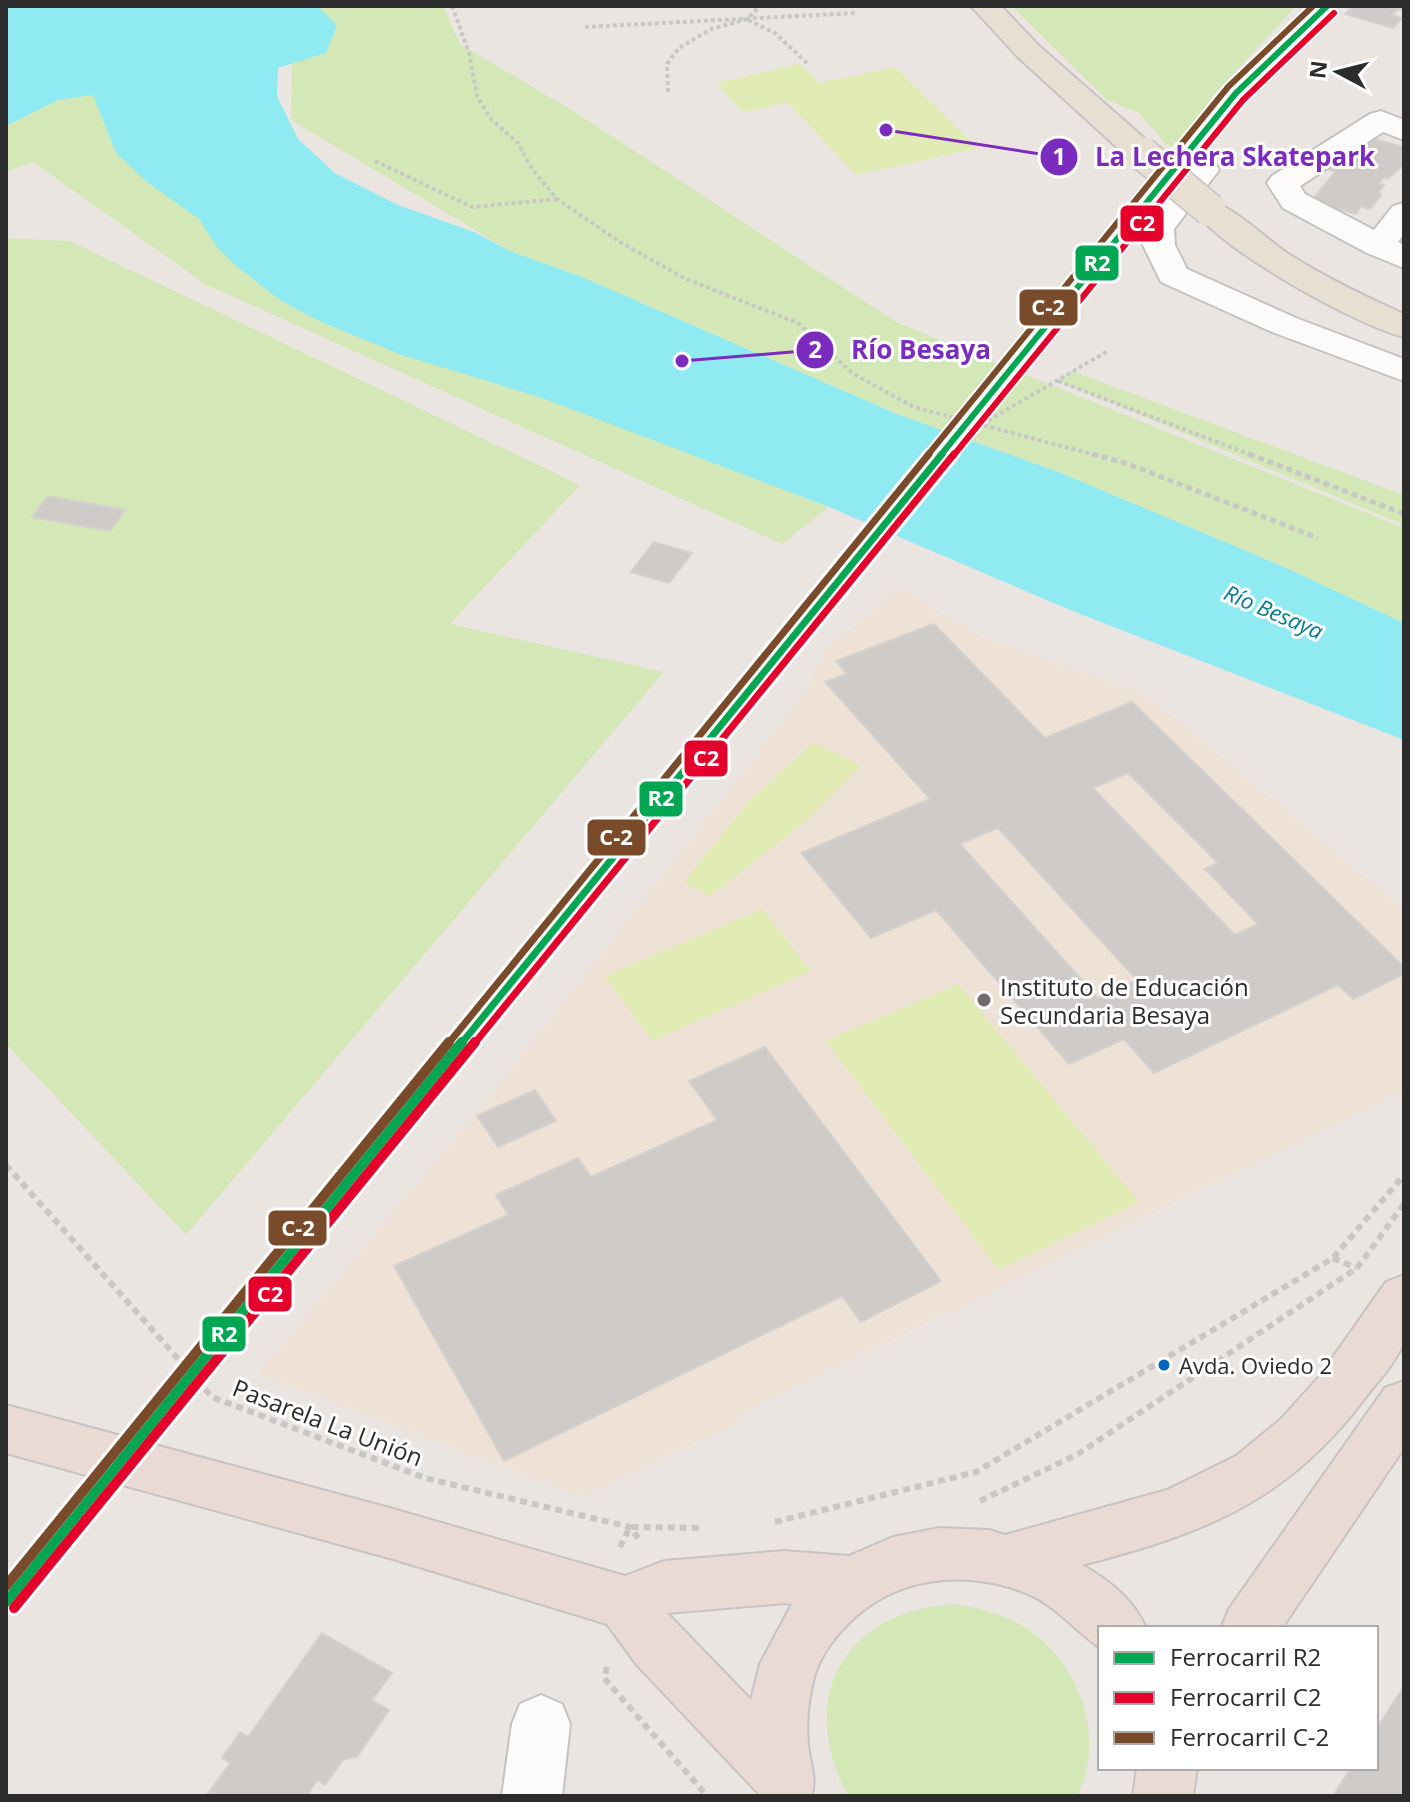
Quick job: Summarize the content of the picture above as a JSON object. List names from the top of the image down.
{
  "streets": {
    "path": ["Pasarela La Unión"]
  },
  "water": ["Río Besaya"],
  "places": [
    "La Lechera Skatepark",
    "Río Besaya",
    "Instituto de Educación Secundaria Besaya",
    "Avda. Oviedo 2"
  ],
  "lines": ["rail line R2", "rail line C-2", "rail line C2"],
  "legend": ["Ferrocarril R2", "Ferrocarril C2", "Ferrocarril C-2"],
  "north": "left"
}
